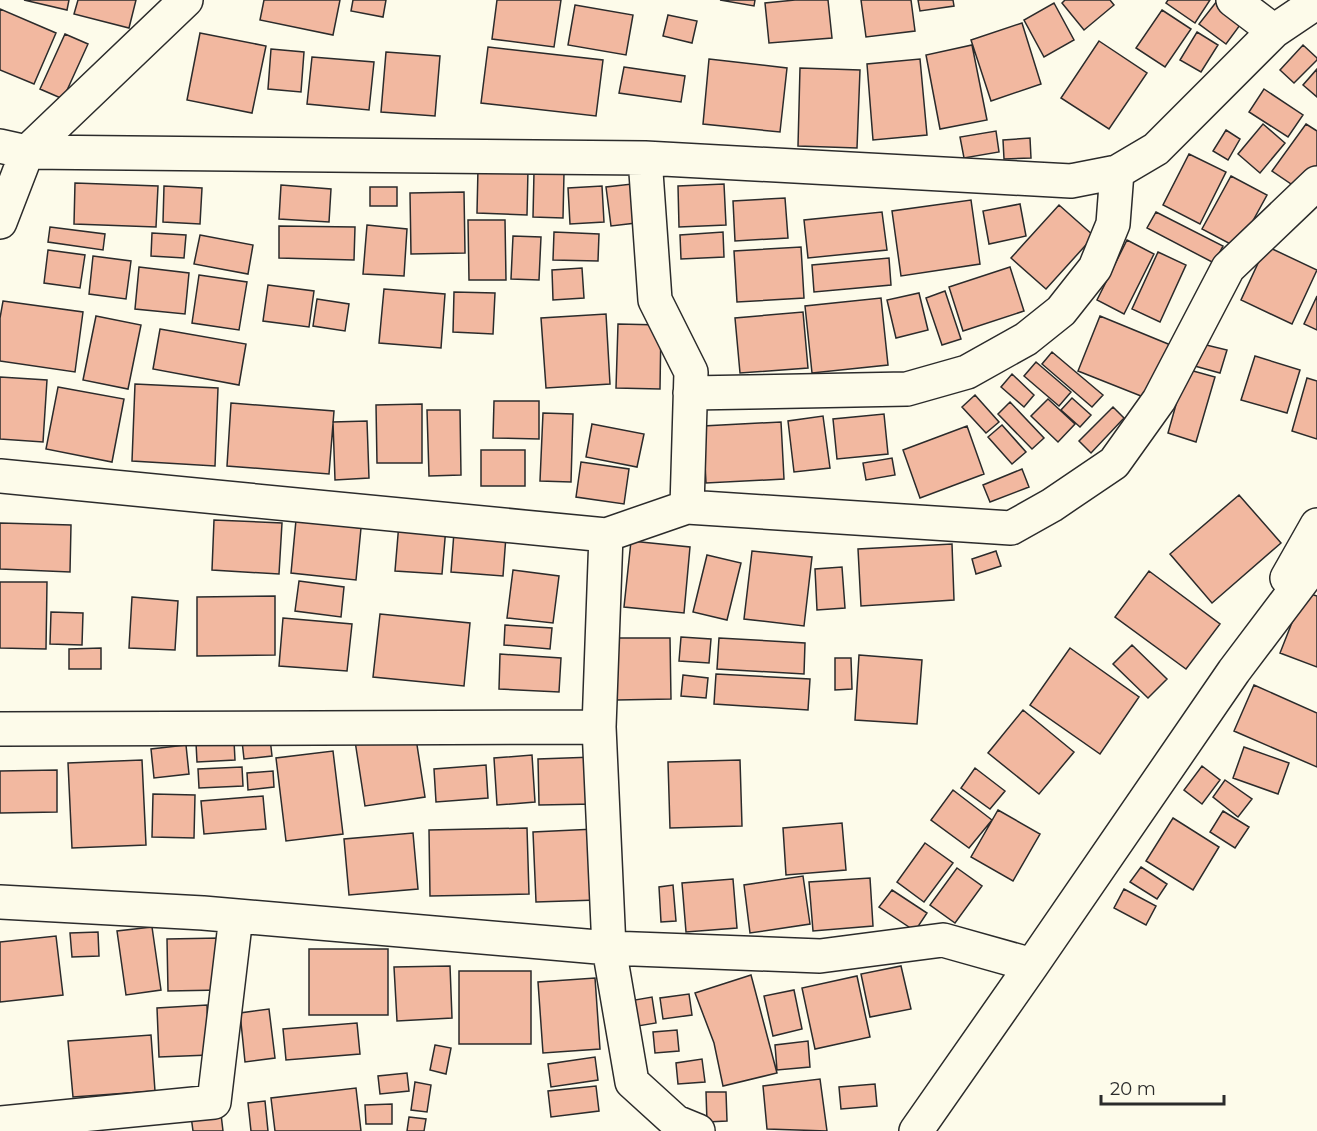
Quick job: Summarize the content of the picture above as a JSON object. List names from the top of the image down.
{
  "scale_bar": "20 m"
}
